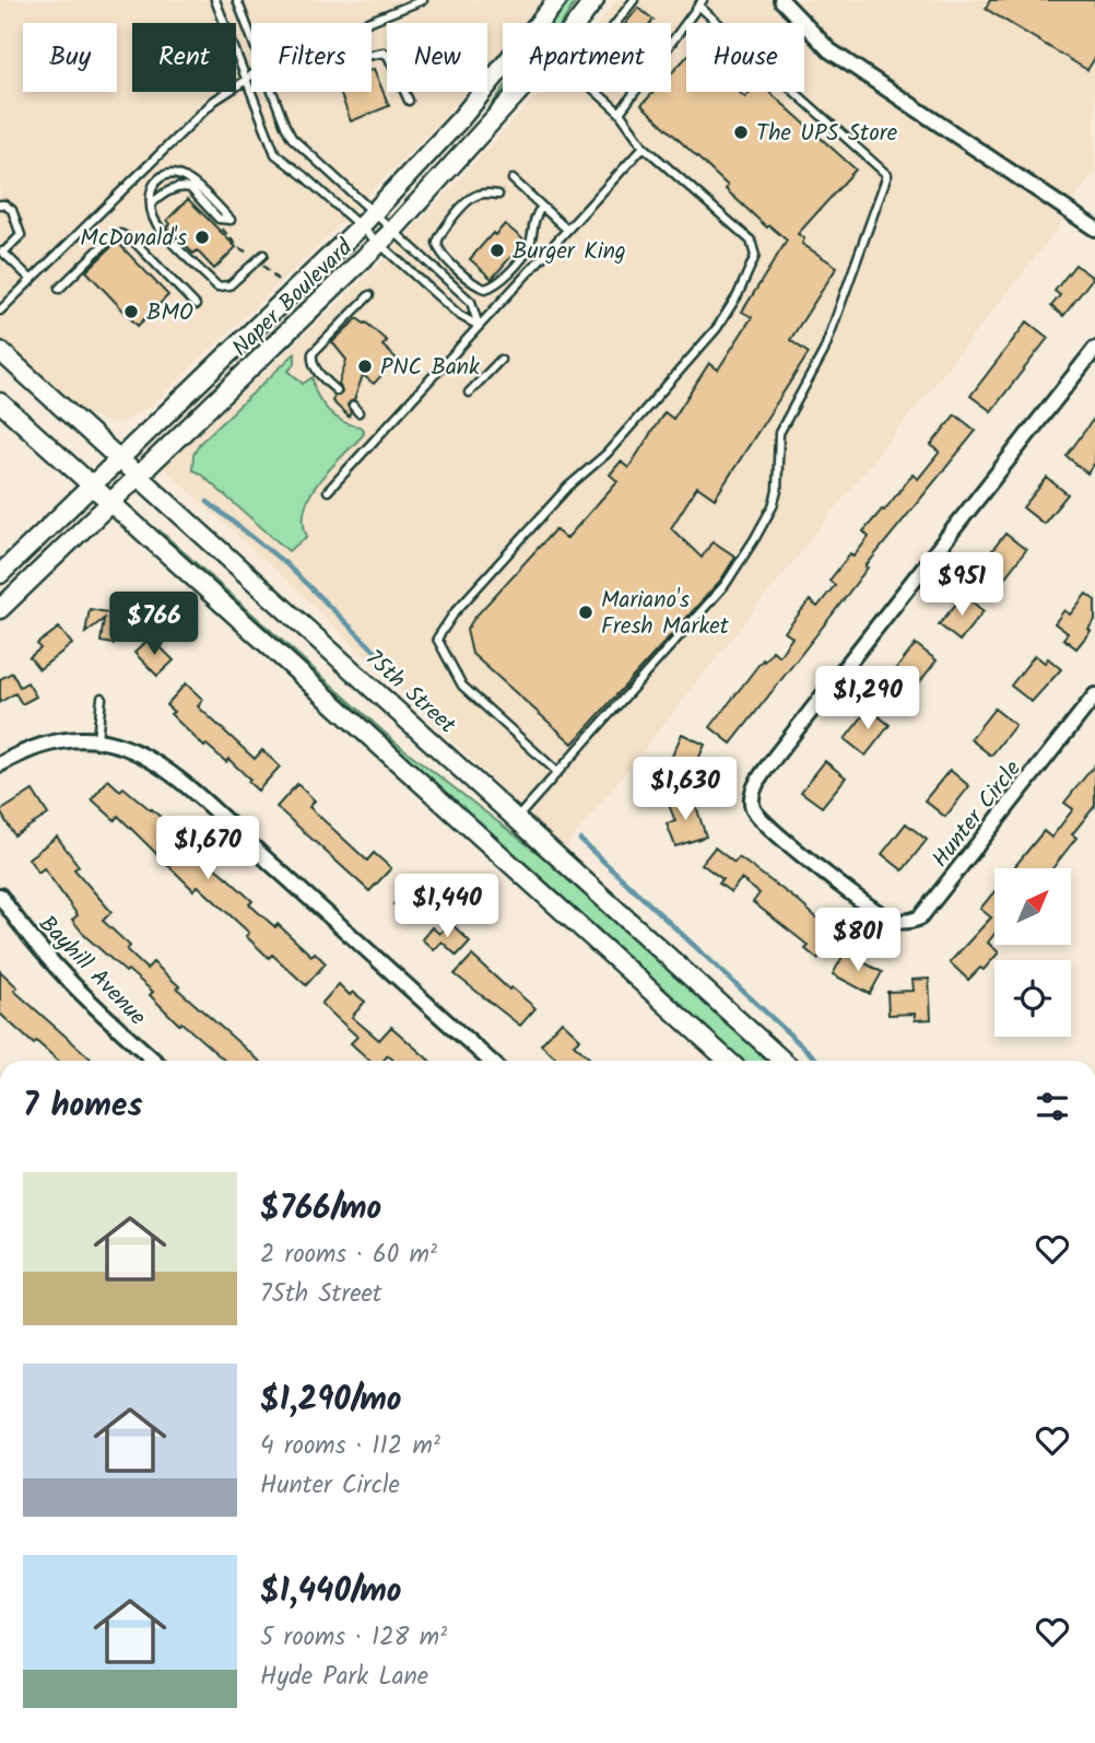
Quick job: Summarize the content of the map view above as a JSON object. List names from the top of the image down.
{
  "streets": {
    "main road": ["Naper Boulevard", "75th Street"],
    "street": ["Hunter Circle", "Bayhill Avenue"]
  },
  "crossings": [
    ["Naper Boulevard", "75th Street"]
  ],
  "places": [
    "The UPS Store",
    "McDonald's",
    "Burger King",
    "BMO",
    "PNC Bank",
    "Mariano's Fresh Market"
  ],
  "north": "top right",
  "page": {
    "chip": [
      "Buy",
      "Rent",
      "Filters",
      "New",
      "Apartment",
      "House"
    ],
    "price": [
      "$951",
      "$766",
      "$1,290",
      "$1,630",
      "$1,670",
      "$1,440",
      "$801"
    ],
    "heading": "7 homes",
    "list": [
      {
        "name": "$766/mo",
        "note": "2 rooms · 60 m² · 75th Street"
      },
      {
        "name": "$1,290/mo",
        "note": "4 rooms · 112 m² · Hunter Circle"
      },
      {
        "name": "$1,440/mo",
        "note": "5 rooms · 128 m² · Hyde Park Lane"
      }
    ]
  }
}
